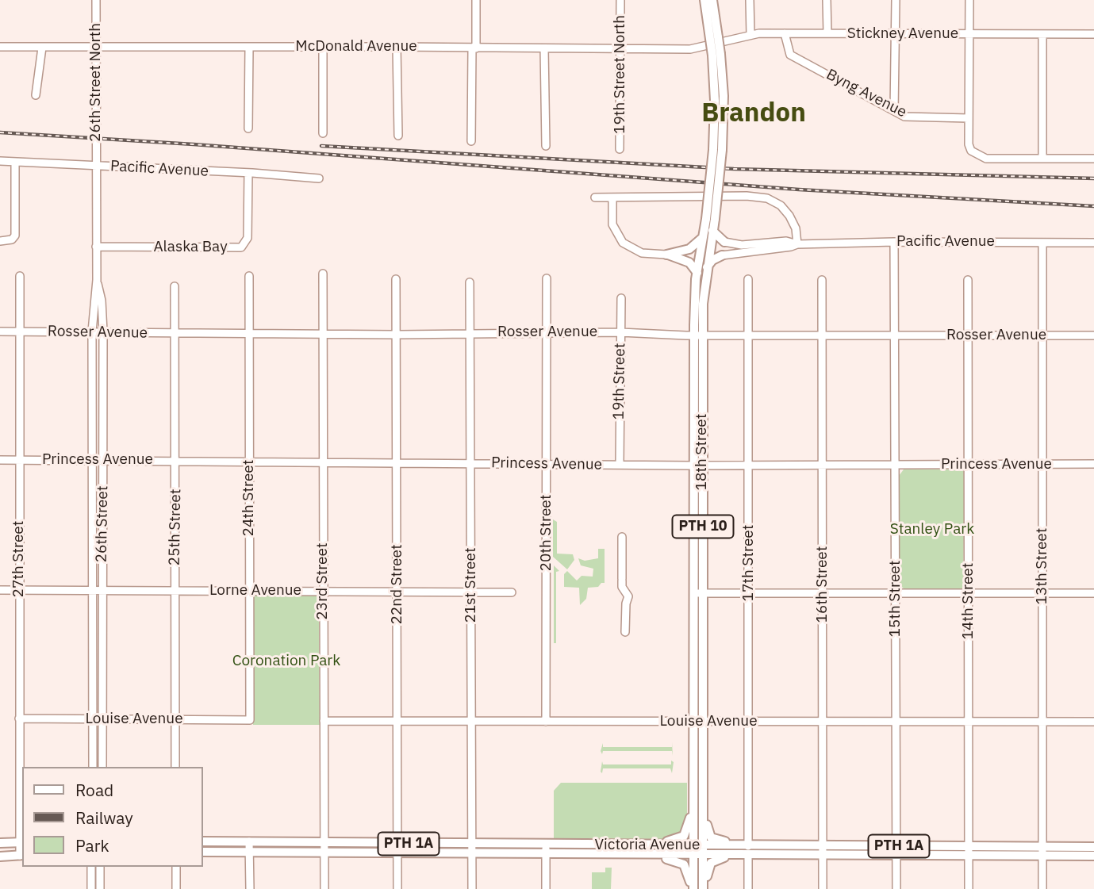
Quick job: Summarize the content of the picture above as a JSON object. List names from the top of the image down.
{
  "streets": {
    "main road": [
      "18th Street",
      "PTH 10",
      "PTH 1A",
      "Victoria Avenue"
    ],
    "street": [
      "Stickney Avenue",
      "McDonald Avenue",
      "19th Street North",
      "26th Street North",
      "Byng Avenue",
      "Pacific Avenue",
      "Alaska Bay",
      "Rosser Avenue",
      "19th Street",
      "Princess Avenue",
      "24th Street",
      "26th Street",
      "25th Street",
      "20th Street",
      "27th Street",
      "17th Street",
      "13th Street",
      "23rd Street",
      "22nd Street",
      "16th Street",
      "21st Street",
      "Lorne Avenue",
      "15th Street",
      "14th Street",
      "Louise Avenue"
    ]
  },
  "crossings": [
    ["Stickney Avenue", "McDonald Avenue"],
    ["Stickney Avenue", "Byng Avenue"],
    ["Stickney Avenue", "18th Street"],
    ["Stickney Avenue", "PTH 10"],
    ["McDonald Avenue", "19th Street North"],
    ["McDonald Avenue", "26th Street North"],
    ["McDonald Avenue", "18th Street"],
    ["McDonald Avenue", "PTH 10"],
    ["26th Street North", "Pacific Avenue"],
    ["26th Street North", "26th Street"],
    ["Pacific Avenue", "Alaska Bay"],
    ["Pacific Avenue", "26th Street"],
    ["Pacific Avenue", "13th Street"],
    ["Pacific Avenue", "15th Street"],
    ["Alaska Bay", "26th Street"],
    ["Rosser Avenue", "19th Street"],
    ["Rosser Avenue", "18th Street"],
    ["Rosser Avenue", "24th Street"],
    ["Rosser Avenue", "26th Street"],
    ["Rosser Avenue", "25th Street"],
    ["Rosser Avenue", "20th Street"],
    ["Rosser Avenue", "27th Street"],
    ["Rosser Avenue", "17th Street"],
    ["Rosser Avenue", "13th Street"],
    ["Rosser Avenue", "23rd Street"],
    ["Rosser Avenue", "22nd Street"],
    ["Rosser Avenue", "16th Street"],
    ["Rosser Avenue", "21st Street"],
    ["Rosser Avenue", "15th Street"],
    ["Rosser Avenue", "14th Street"],
    ["19th Street", "Princess Avenue"],
    ["18th Street", "Princess Avenue"],
    ["18th Street", "PTH 10"],
    ["18th Street", "Louise Avenue"],
    ["18th Street", "Victoria Avenue"],
    ["Princess Avenue", "24th Street"],
    ["Princess Avenue", "26th Street"],
    ["Princess Avenue", "25th Street"],
    ["Princess Avenue", "20th Street"],
    ["Princess Avenue", "27th Street"],
    ["Princess Avenue", "17th Street"],
    ["Princess Avenue", "13th Street"],
    ["Princess Avenue", "23rd Street"],
    ["Princess Avenue", "22nd Street"],
    ["Princess Avenue", "16th Street"],
    ["Princess Avenue", "21st Street"],
    ["Princess Avenue", "15th Street"],
    ["Princess Avenue", "14th Street"],
    ["24th Street", "Lorne Avenue"],
    ["24th Street", "Louise Avenue"],
    ["26th Street", "Lorne Avenue"],
    ["26th Street", "Louise Avenue"],
    ["25th Street", "Lorne Avenue"],
    ["25th Street", "Louise Avenue"],
    ["20th Street", "Louise Avenue"],
    ["27th Street", "Lorne Avenue"],
    ["27th Street", "Louise Avenue"],
    ["17th Street", "Louise Avenue"],
    ["17th Street", "Victoria Avenue"],
    ["13th Street", "Louise Avenue"],
    ["13th Street", "Victoria Avenue"],
    ["23rd Street", "Lorne Avenue"],
    ["23rd Street", "Louise Avenue"],
    ["23rd Street", "Victoria Avenue"],
    ["22nd Street", "Lorne Avenue"],
    ["22nd Street", "Louise Avenue"],
    ["22nd Street", "Victoria Avenue"],
    ["16th Street", "Louise Avenue"],
    ["16th Street", "Victoria Avenue"],
    ["21st Street", "Lorne Avenue"],
    ["21st Street", "Louise Avenue"],
    ["21st Street", "Victoria Avenue"],
    ["15th Street", "Louise Avenue"],
    ["15th Street", "Victoria Avenue"],
    ["14th Street", "Louise Avenue"],
    ["14th Street", "Victoria Avenue"]
  ],
  "districts": ["Brandon"],
  "parks": ["Stanley Park", "Coronation Park"],
  "legend": ["Road", "Railway", "Park"]
}
